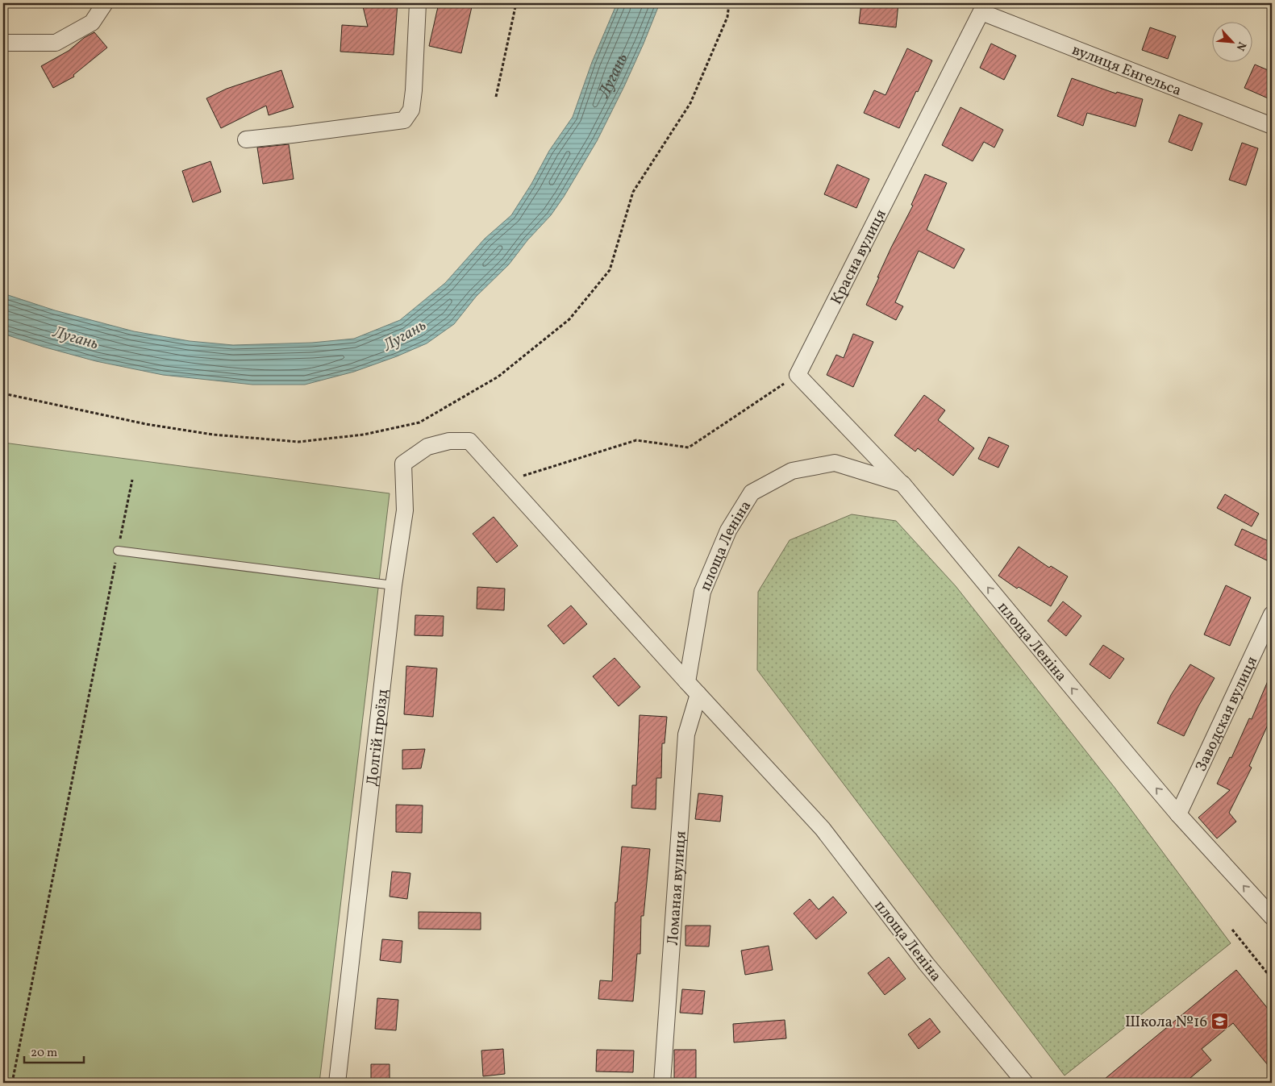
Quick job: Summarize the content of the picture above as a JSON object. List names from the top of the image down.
{
  "streets": {
    "street": [
      "вулиця Енгельса",
      "Красна вулиця",
      "площа Леніна",
      "Заводская вулиця",
      "Долгій проїзд",
      "Ломаная вулиця"
    ]
  },
  "crossings": [
    ["вулиця Енгельса", "Красна вулиця"],
    ["площа Леніна", "Заводская вулиця"],
    ["площа Леніна", "Ломаная вулиця"]
  ],
  "one_way": ["площа Леніна"],
  "water": ["Лугань"],
  "places": {
    "school or university": ["Школа №16"]
  },
  "scale_bar": "20 m",
  "north": "bottom right"
}
